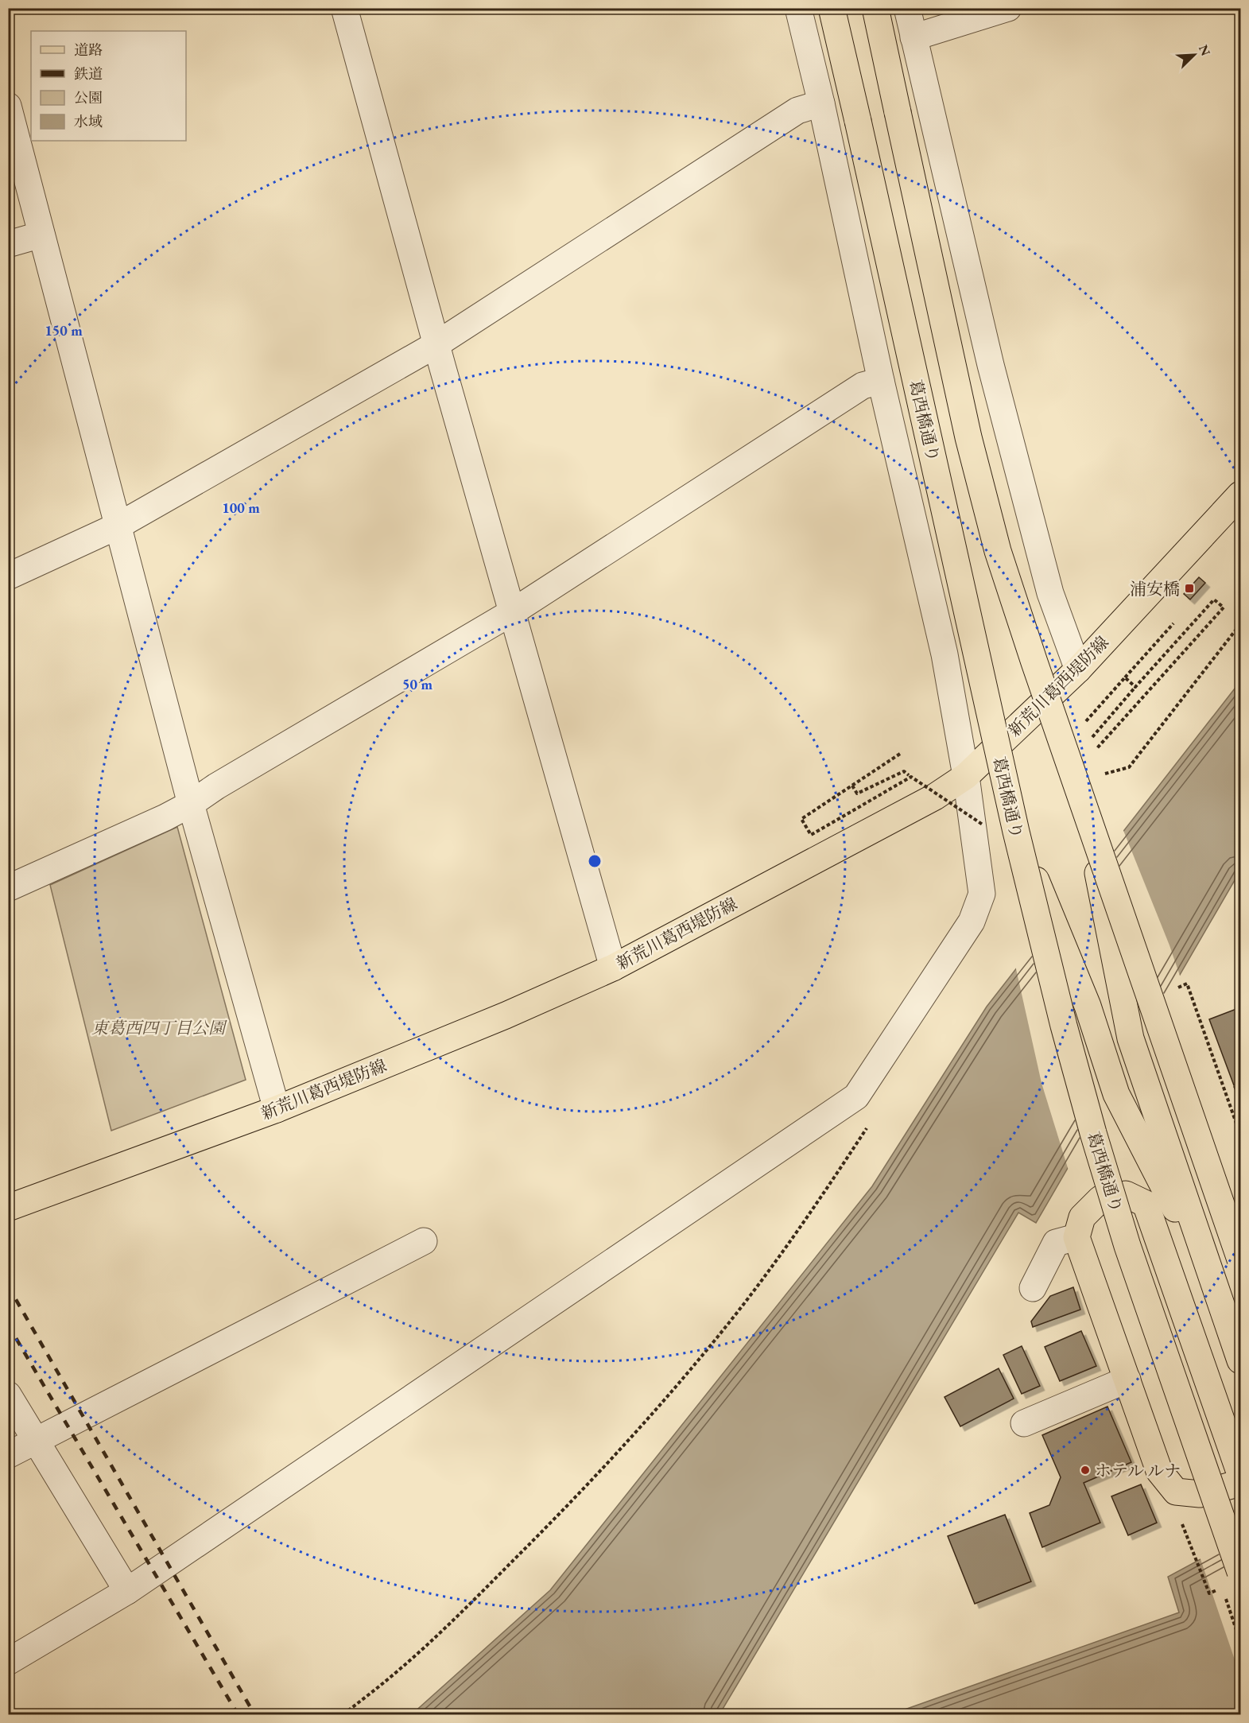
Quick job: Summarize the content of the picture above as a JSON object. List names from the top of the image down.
{
  "streets": {
    "main road": ["葛西橋通り", "新荒川葛西堤防線"]
  },
  "parks": ["東葛西四丁目公園"],
  "places": {
    "transit": ["浦安橋"],
    "other": ["ホテル ルナ"]
  },
  "legend": [
    "道路",
    "鉄道",
    "公園",
    "水域"
  ],
  "north": "top right",
  "rings": ["150 m", "100 m", "50 m"]
}
